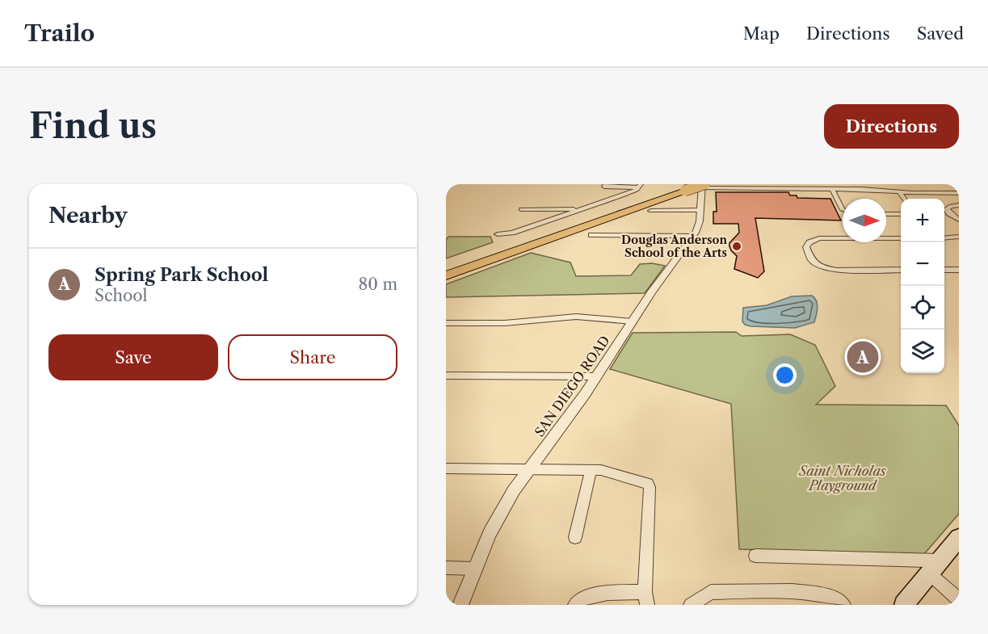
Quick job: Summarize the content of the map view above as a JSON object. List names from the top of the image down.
{
  "streets": {
    "street": ["SAN DIEGO ROAD"]
  },
  "parks": ["Saint Nicholas Playground"],
  "places": ["Douglas Anderson School of the Arts"],
  "north": "right",
  "page": {
    "header": "Trailo",
    "nav": ["Map", "Directions", "Saved"],
    "buttons": [
      "Directions",
      ["Save", "Share"]
    ],
    "title": "Find us",
    "heading": "Nearby",
    "map_buttons": ["+", "−"],
    "list": [
      {
        "mark": "A",
        "name": "Spring Park School",
        "note": "School",
        "value": "80 m"
      }
    ],
    "pins": "A"
  }
}
